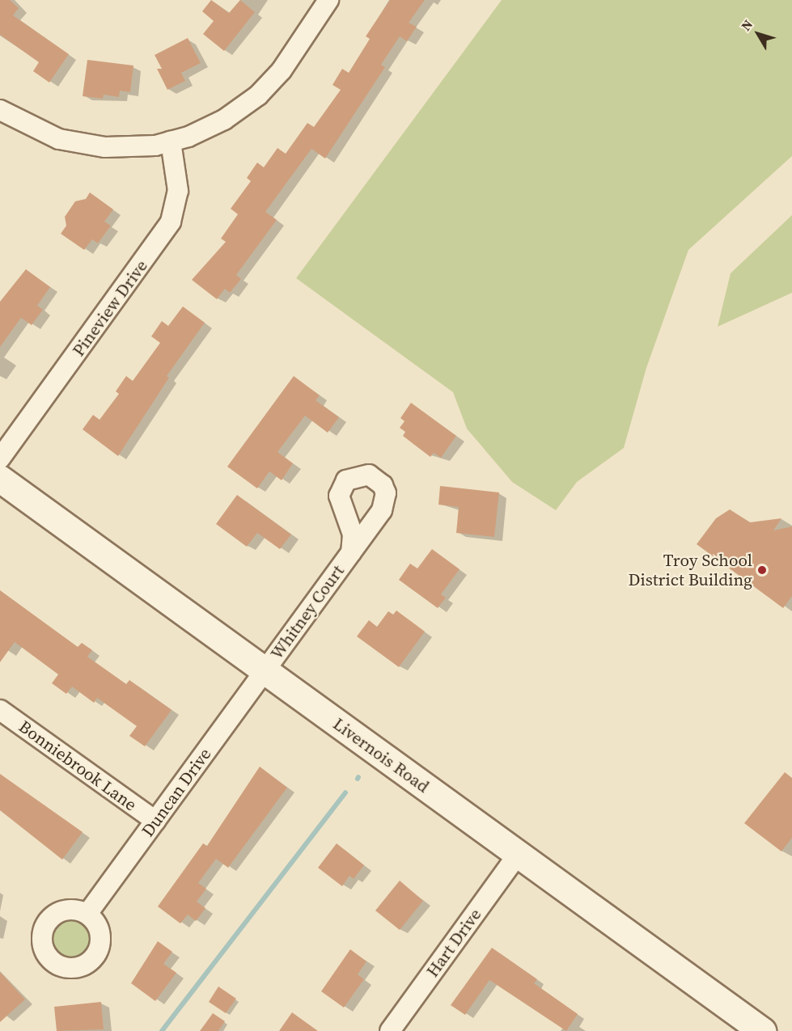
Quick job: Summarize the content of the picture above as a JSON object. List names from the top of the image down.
{
  "streets": {
    "main road": ["Livernois Road"],
    "street": [
      "Pineview Drive",
      "Whitney Court",
      "Bonniebrook Lane",
      "Duncan Drive",
      "Hart Drive"
    ]
  },
  "crossings": [
    ["Whitney Court", "Livernois Road"],
    ["Whitney Court", "Duncan Drive"],
    ["Livernois Road", "Duncan Drive"],
    ["Livernois Road", "Hart Drive"],
    ["Bonniebrook Lane", "Duncan Drive"]
  ],
  "places": ["Troy School District Building"],
  "north": "top left"
}
